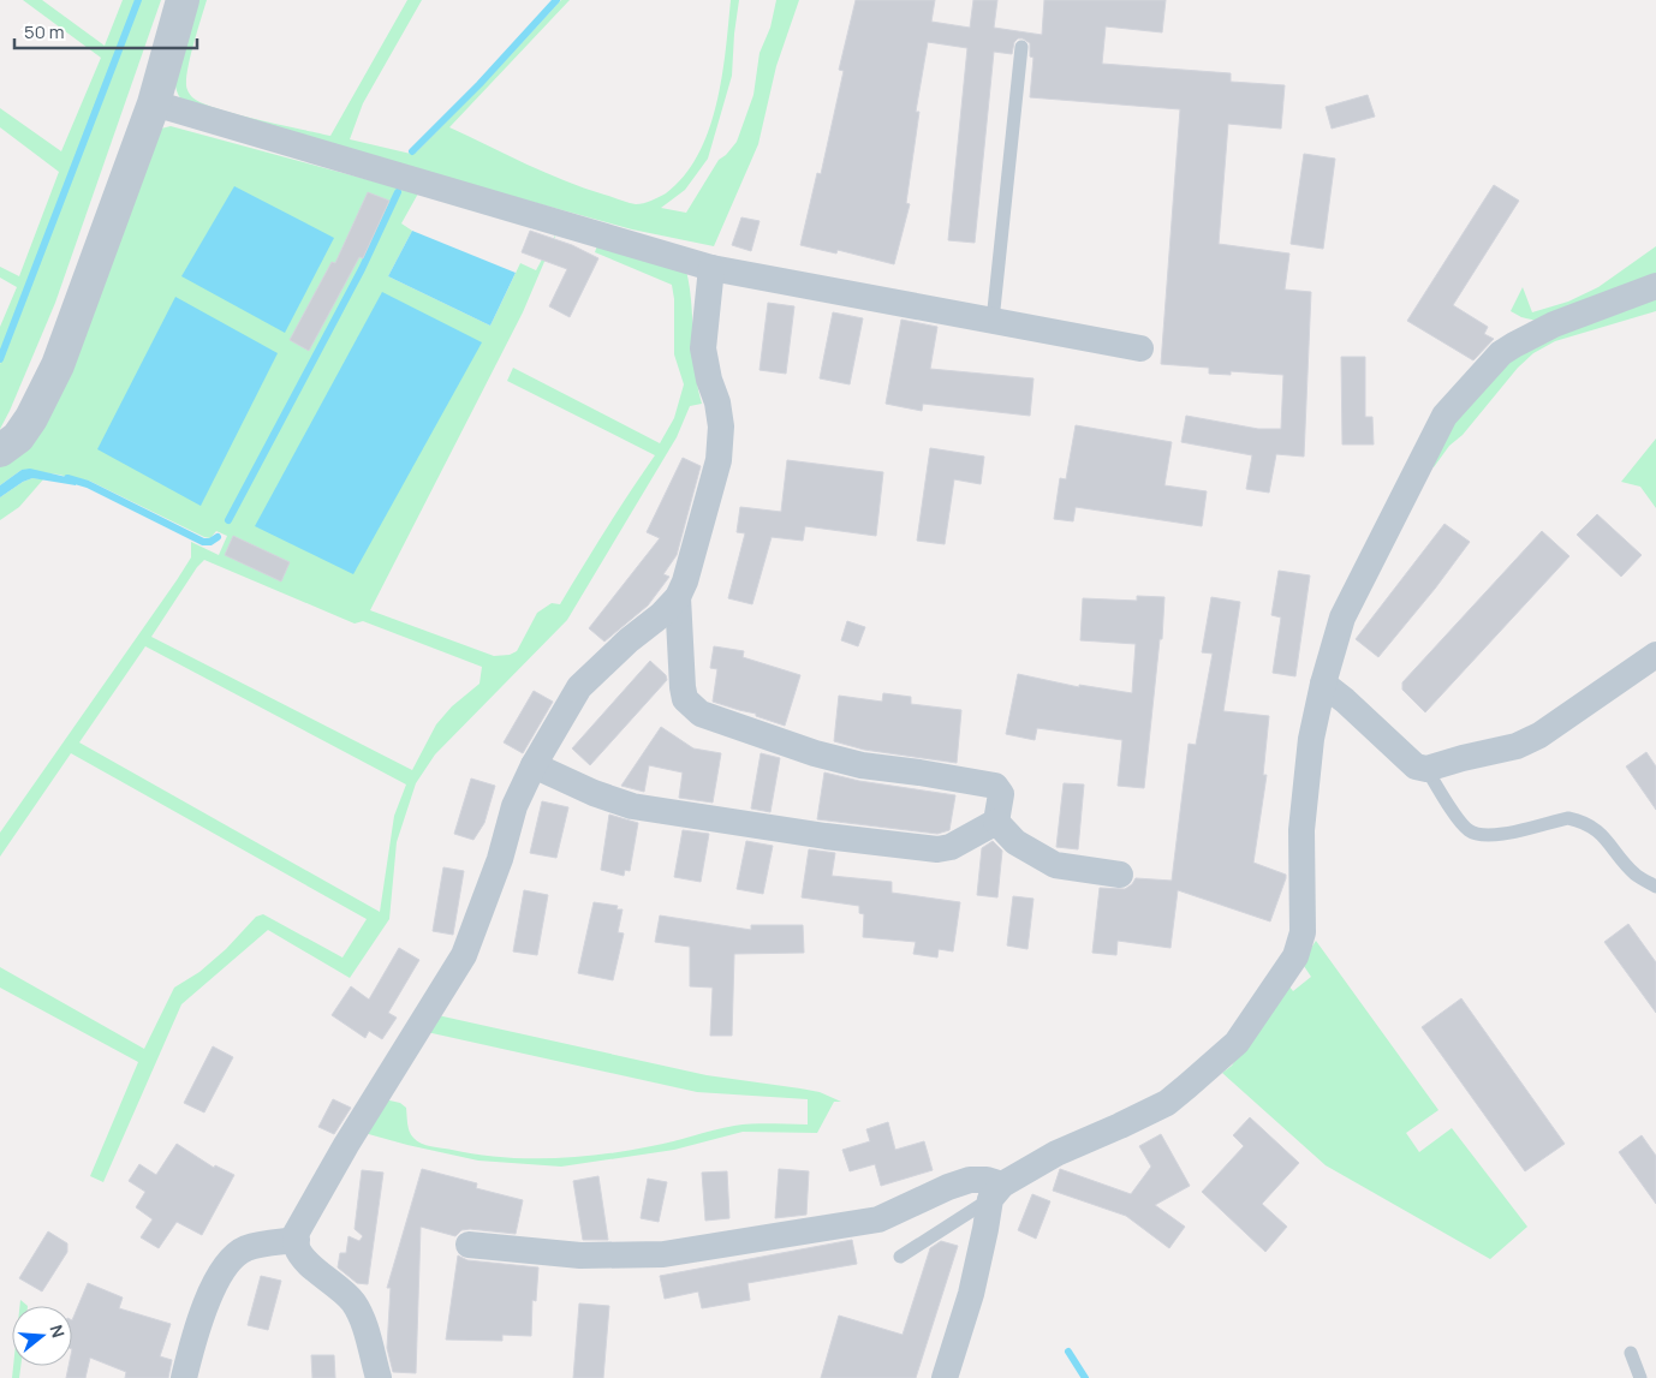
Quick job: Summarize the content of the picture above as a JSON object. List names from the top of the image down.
{
  "scale_bar": "50 m",
  "north": "right"
}
